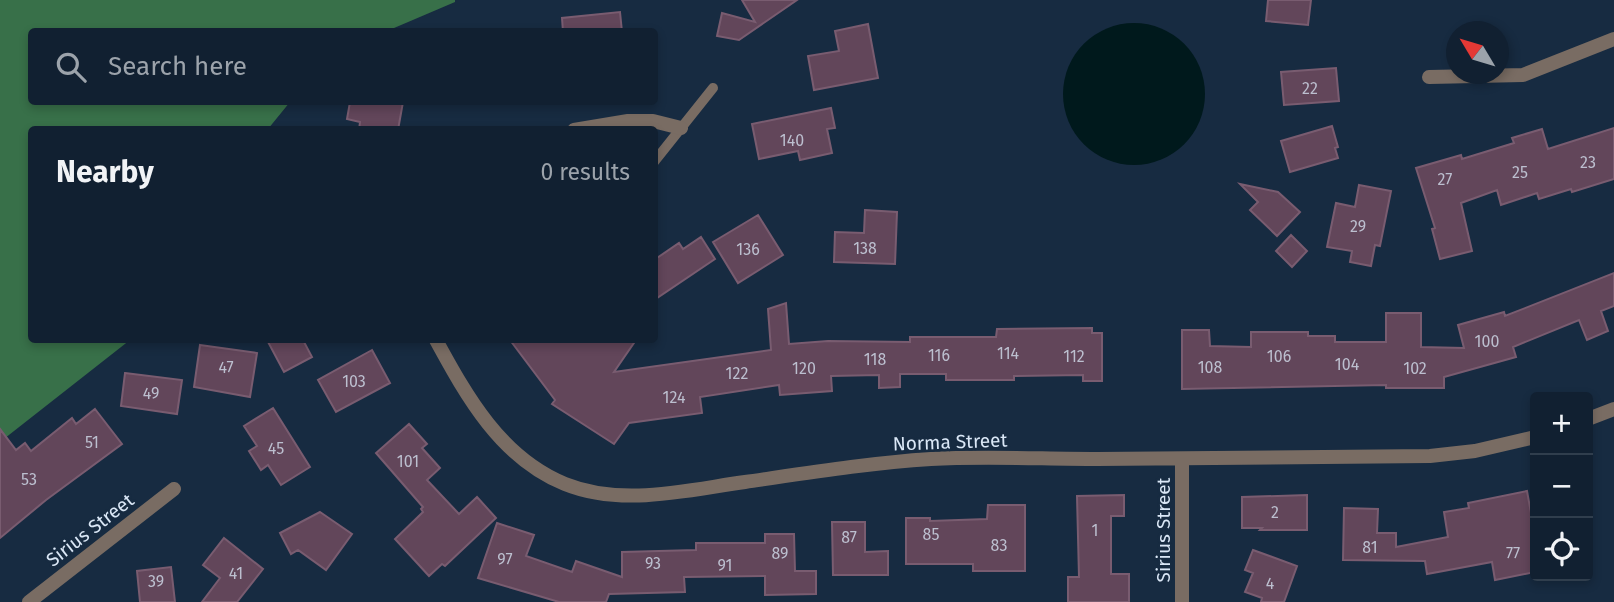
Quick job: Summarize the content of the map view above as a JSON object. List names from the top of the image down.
{
  "streets": {
    "street": ["Norma Street", "Sirius Street"]
  },
  "crossings": [
    ["Norma Street", "Sirius Street"]
  ],
  "house_numbers": [
    "22",
    "140",
    "23",
    "25",
    "27",
    "29",
    "138",
    "136",
    "100",
    "114",
    "116",
    "112",
    "106",
    "118",
    "104",
    "47",
    "108",
    "120",
    "102",
    "122",
    "103",
    "49",
    "124",
    "51",
    "45",
    "101",
    "53",
    "2",
    "1",
    "85",
    "87",
    "83",
    "81",
    "89",
    "77",
    "97",
    "93",
    "91",
    "41",
    "39",
    "4"
  ],
  "north": "top left",
  "page": {
    "search": "Search here",
    "heading": ["Nearby", "0 results"],
    "map_buttons": ["+", "−"]
  }
}
